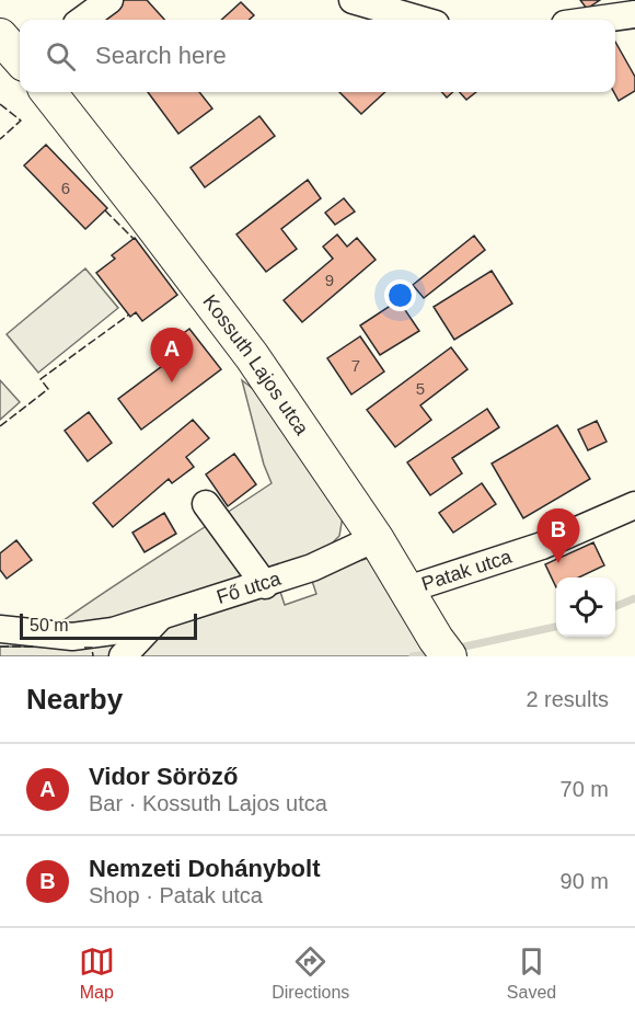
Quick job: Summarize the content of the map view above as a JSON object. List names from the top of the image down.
{
  "streets": {
    "main road": ["Kossuth Lajos utca"],
    "street": ["Patak utca", "Fő utca"]
  },
  "crossings": [
    ["Kossuth Lajos utca", "Patak utca"],
    ["Kossuth Lajos utca", "Fő utca"]
  ],
  "house_numbers": [
    "6",
    "9",
    "7",
    "5"
  ],
  "scale_bar": "50 m",
  "page": {
    "search": "Search here",
    "pins": ["A", "B"],
    "scale": "50 m",
    "heading": ["Nearby", "2 results"],
    "list": [
      {
        "mark": "A",
        "name": "Vidor Söröző",
        "note": "Bar · Kossuth Lajos utca",
        "value": "70 m"
      },
      {
        "mark": "B",
        "name": "Nemzeti Dohánybolt",
        "note": "Shop · Patak utca",
        "value": "90 m"
      }
    ],
    "nav": ["Map", "Directions", "Saved"]
  }
}
